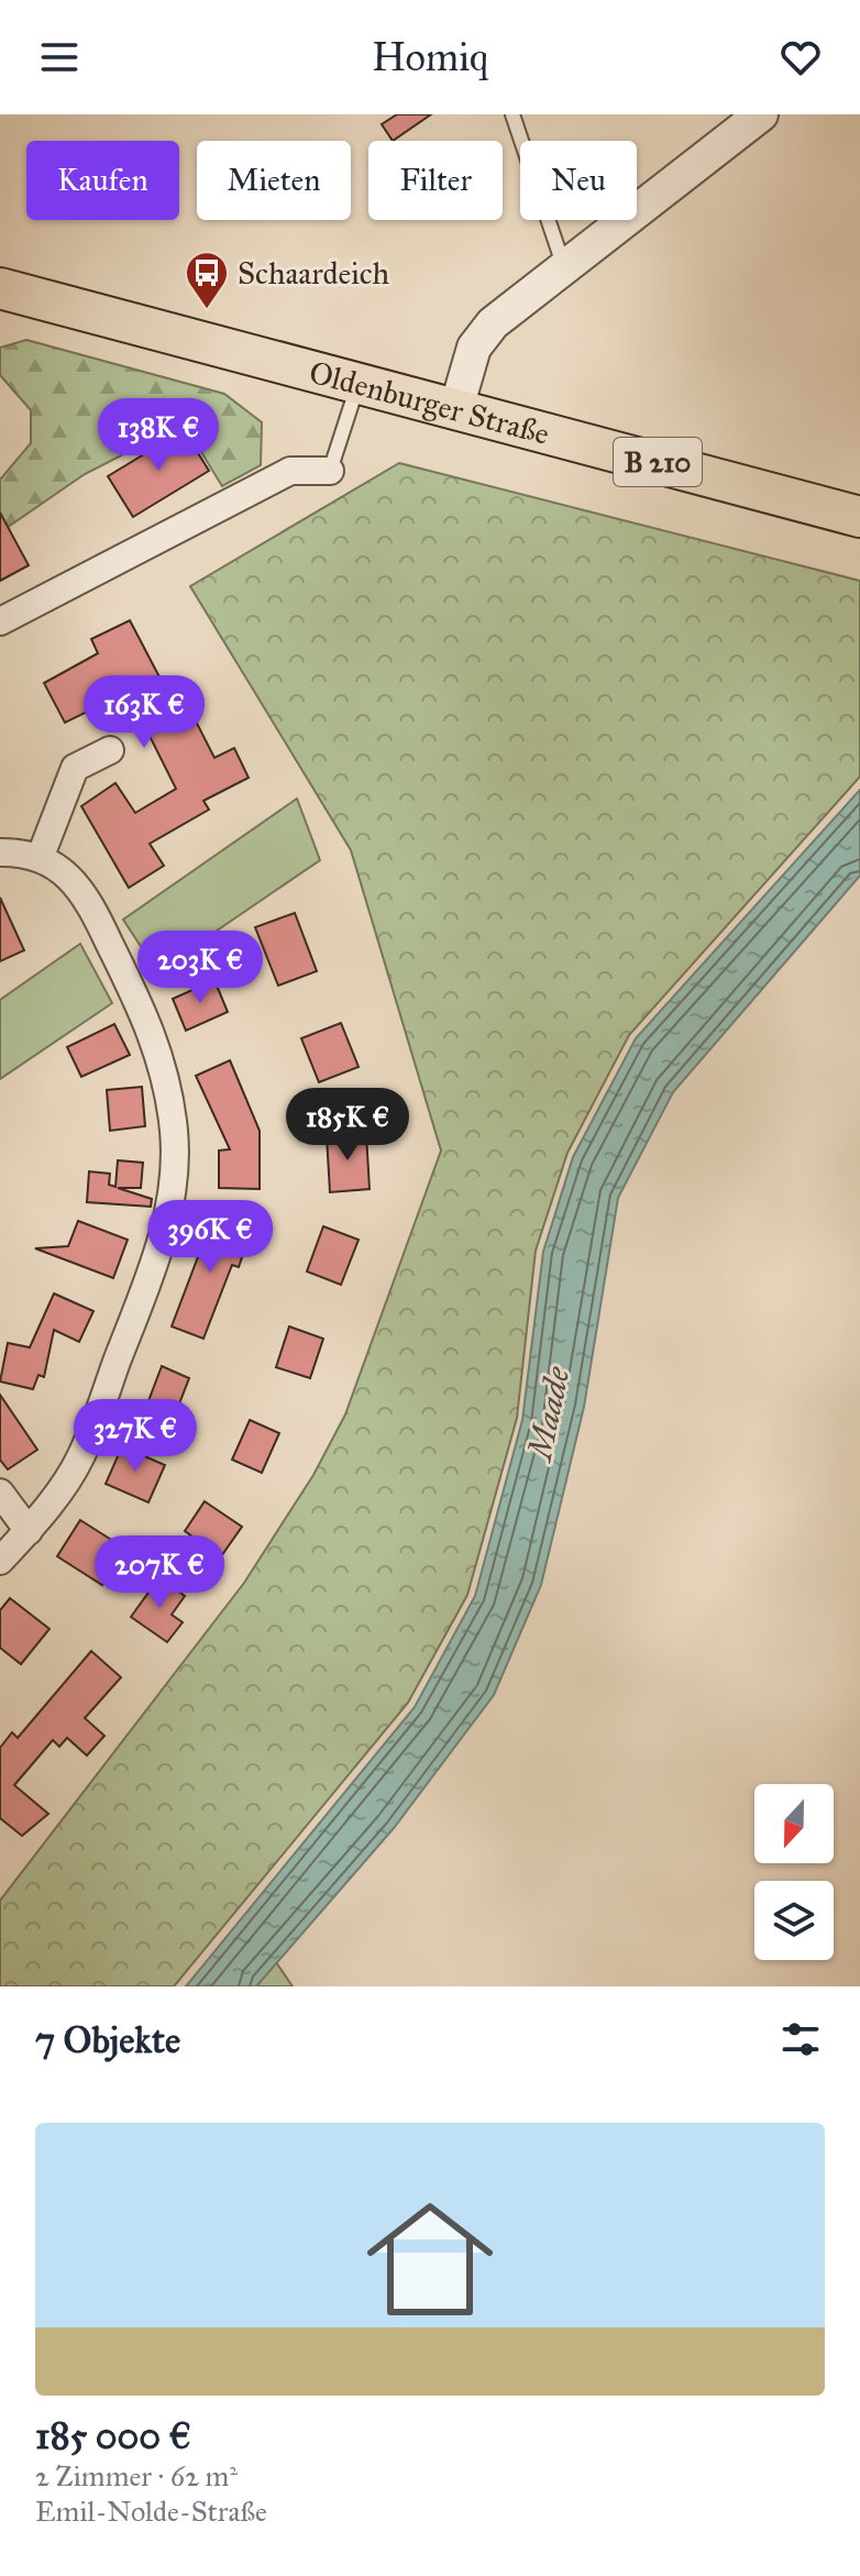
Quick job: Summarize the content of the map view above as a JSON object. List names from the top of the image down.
{
  "streets": {
    "main road": ["Oldenburger Straße", "B 210"]
  },
  "water": ["Maade"],
  "places": {
    "bus stop": ["Schaardeich"]
  },
  "north": "bottom",
  "page": {
    "header": "Homiq",
    "chip": [
      "Kaufen",
      "Mieten",
      "Filter",
      "Neu"
    ],
    "price": [
      "138K €",
      "163K €",
      "203K €",
      "185K €",
      "396K €",
      "327K €",
      "207K €"
    ],
    "heading": "7 Objekte",
    "list": [
      {
        "name": "185 000 €",
        "note": "2 Zimmer · 62 m² · Emil-Nolde-Straße"
      }
    ]
  }
}
